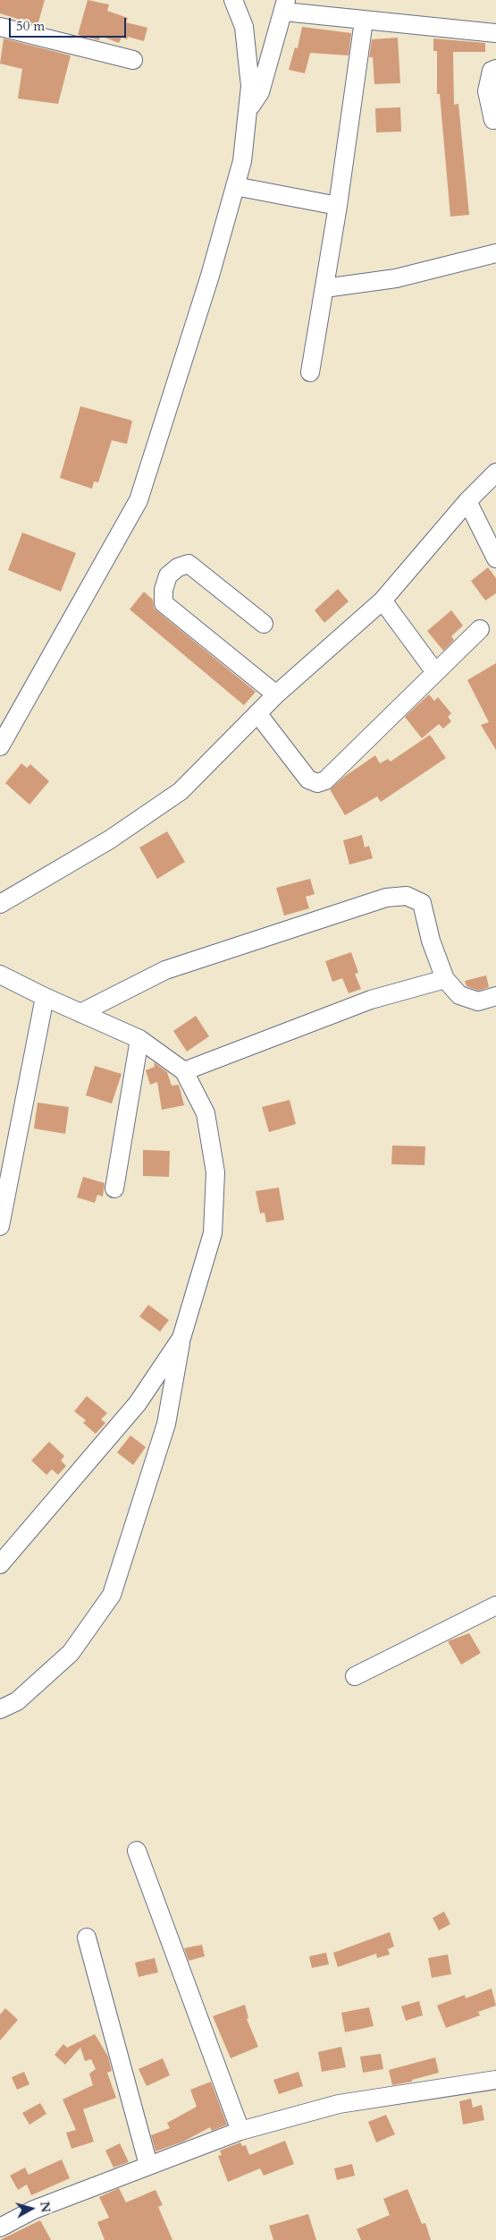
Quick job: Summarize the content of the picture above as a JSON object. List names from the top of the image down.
{
  "scale_bar": "50 m",
  "north": "right"
}
